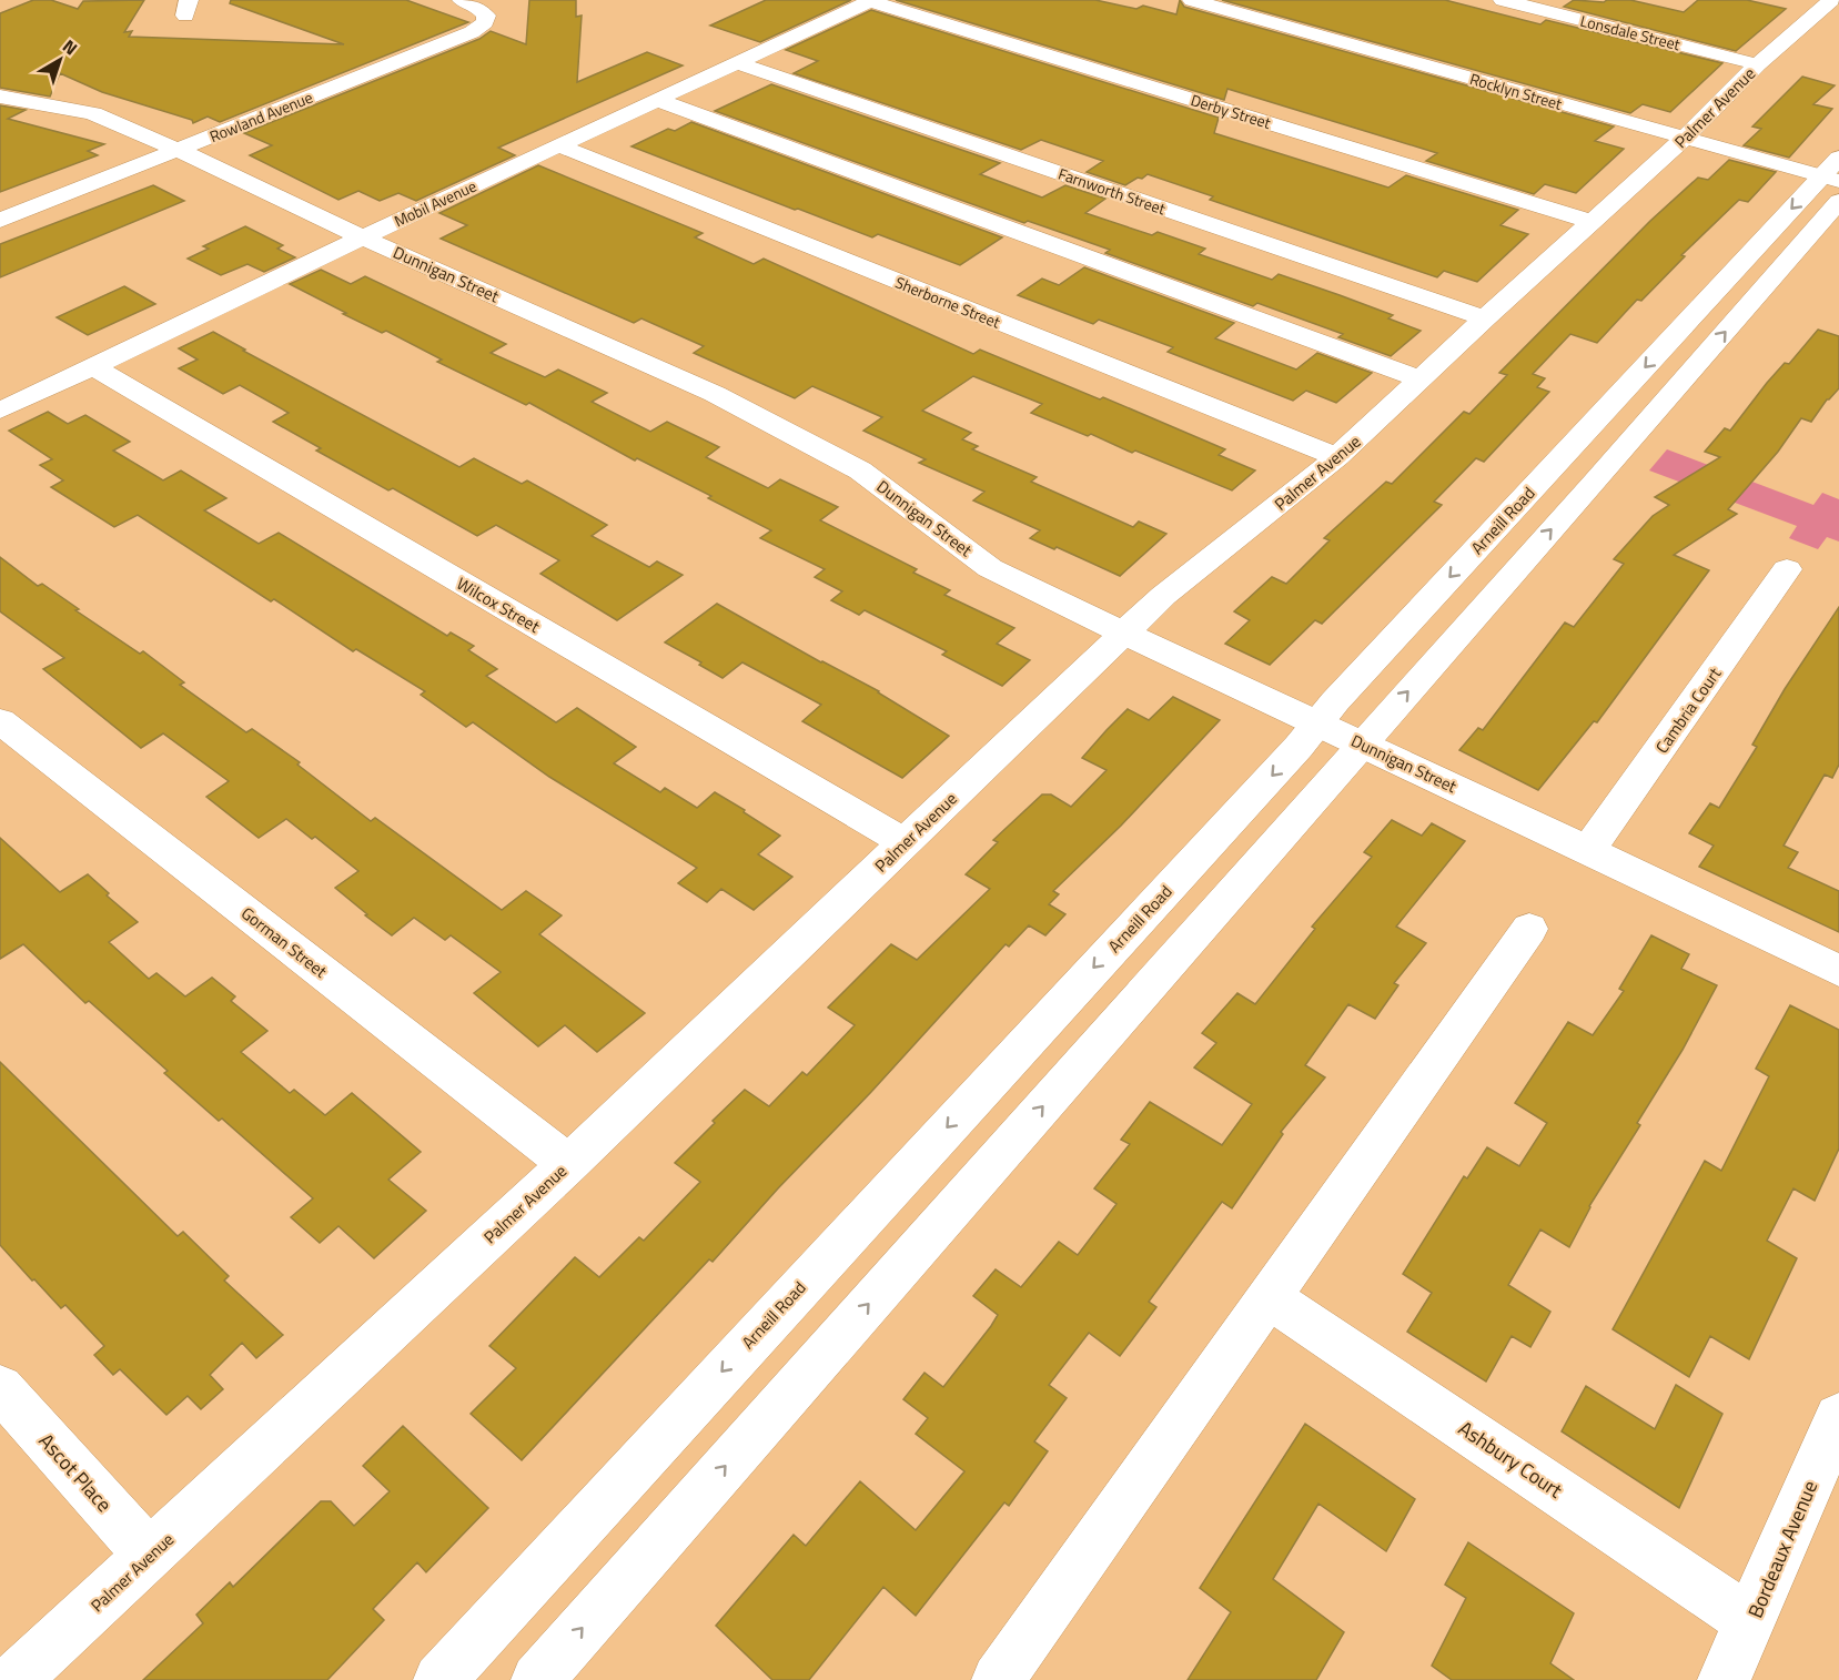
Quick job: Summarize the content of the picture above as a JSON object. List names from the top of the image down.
{
  "streets": {
    "street": [
      "Lonsdale Street",
      "Rocklyn Street",
      "Palmer Avenue",
      "Derby Street",
      "Rowland Avenue",
      "Farnworth Street",
      "Mobil Avenue",
      "Dunnigan Street",
      "Sherborne Street",
      "Arneill Road",
      "Wilcox Street",
      "Cambria Court",
      "Gorman Street",
      "Ashbury Court",
      "Ascot Place",
      "Bordeaux Avenue"
    ]
  },
  "crossings": [
    ["Lonsdale Street", "Palmer Avenue"],
    ["Rocklyn Street", "Palmer Avenue"],
    ["Rocklyn Street", "Arneill Road"],
    ["Palmer Avenue", "Derby Street"],
    ["Palmer Avenue", "Farnworth Street"],
    ["Palmer Avenue", "Dunnigan Street"],
    ["Palmer Avenue", "Sherborne Street"],
    ["Palmer Avenue", "Wilcox Street"],
    ["Palmer Avenue", "Gorman Street"],
    ["Palmer Avenue", "Ascot Place"],
    ["Derby Street", "Mobil Avenue"],
    ["Rowland Avenue", "Dunnigan Street"],
    ["Farnworth Street", "Mobil Avenue"],
    ["Mobil Avenue", "Dunnigan Street"],
    ["Mobil Avenue", "Sherborne Street"],
    ["Mobil Avenue", "Wilcox Street"],
    ["Dunnigan Street", "Arneill Road"],
    ["Dunnigan Street", "Cambria Court"],
    ["Ashbury Court", "Bordeaux Avenue"]
  ],
  "north": "top right"
}
